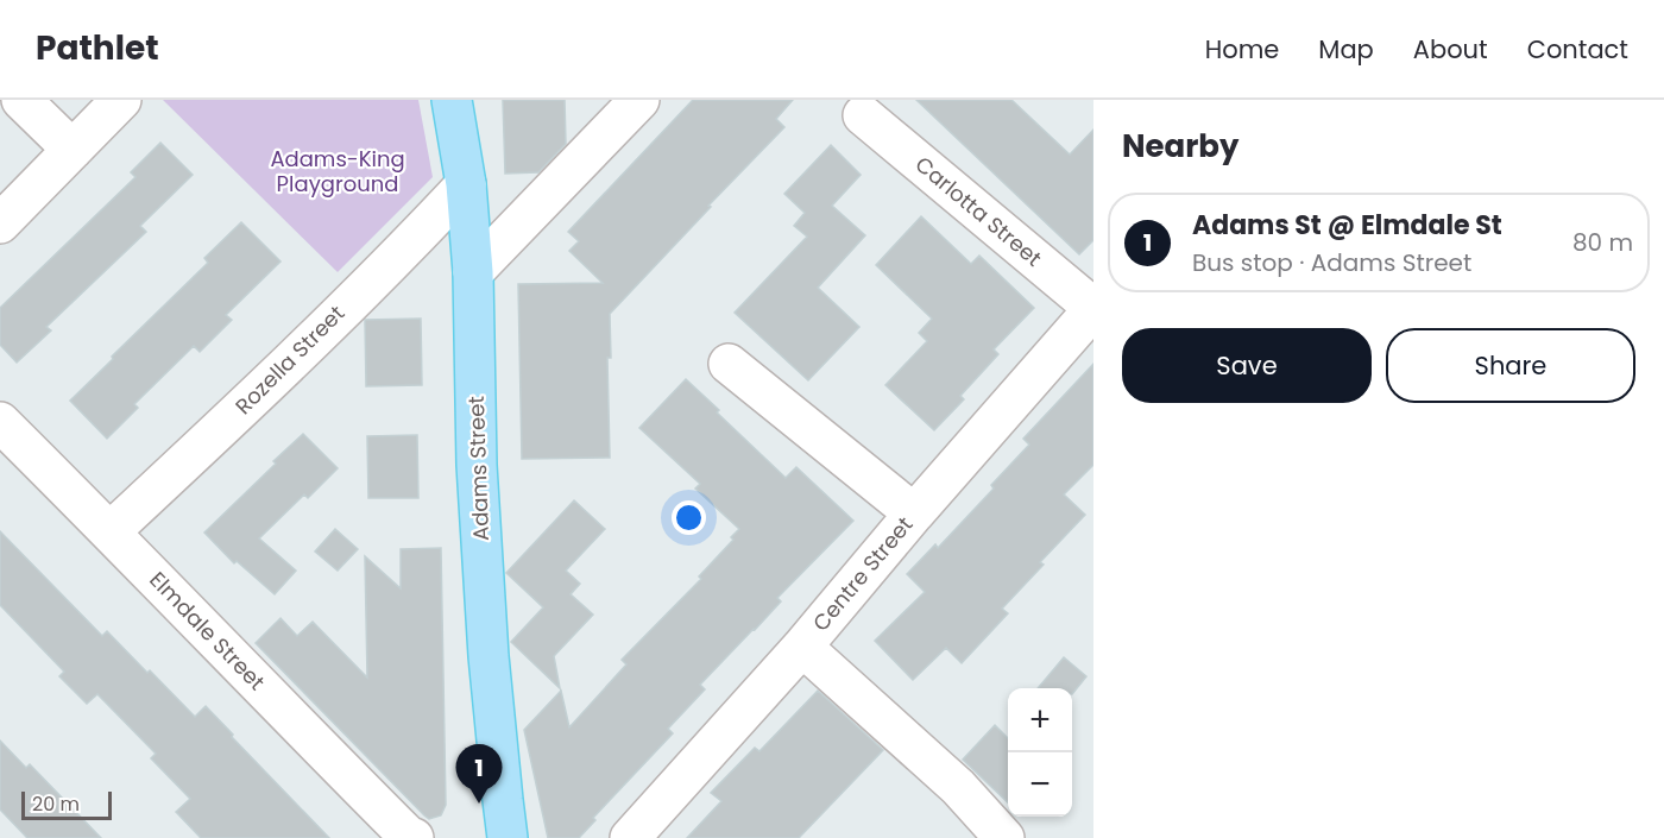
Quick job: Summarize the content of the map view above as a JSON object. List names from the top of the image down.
{
  "streets": {
    "main road": ["Adams Street"],
    "street": [
      "Carlotta Street",
      "Rozella Street",
      "Centre Street",
      "Elmdale Street"
    ]
  },
  "crossings": [
    ["Carlotta Street", "Centre Street"],
    ["Rozella Street", "Adams Street"],
    ["Rozella Street", "Elmdale Street"]
  ],
  "parks": ["Adams-King Playground"],
  "scale_bar": "20 m",
  "page": {
    "header": "Pathlet",
    "nav": [
      "Home",
      "Map",
      "About",
      "Contact"
    ],
    "heading": "Nearby",
    "list": [
      {
        "mark": "1",
        "name": "Adams St @ Elmdale St",
        "note": "Bus stop · Adams Street",
        "value": "80 m"
      }
    ],
    "buttons": ["Save", "Share"],
    "map_buttons": ["+", "−"],
    "pins": "1",
    "scale": "20 m"
  }
}
